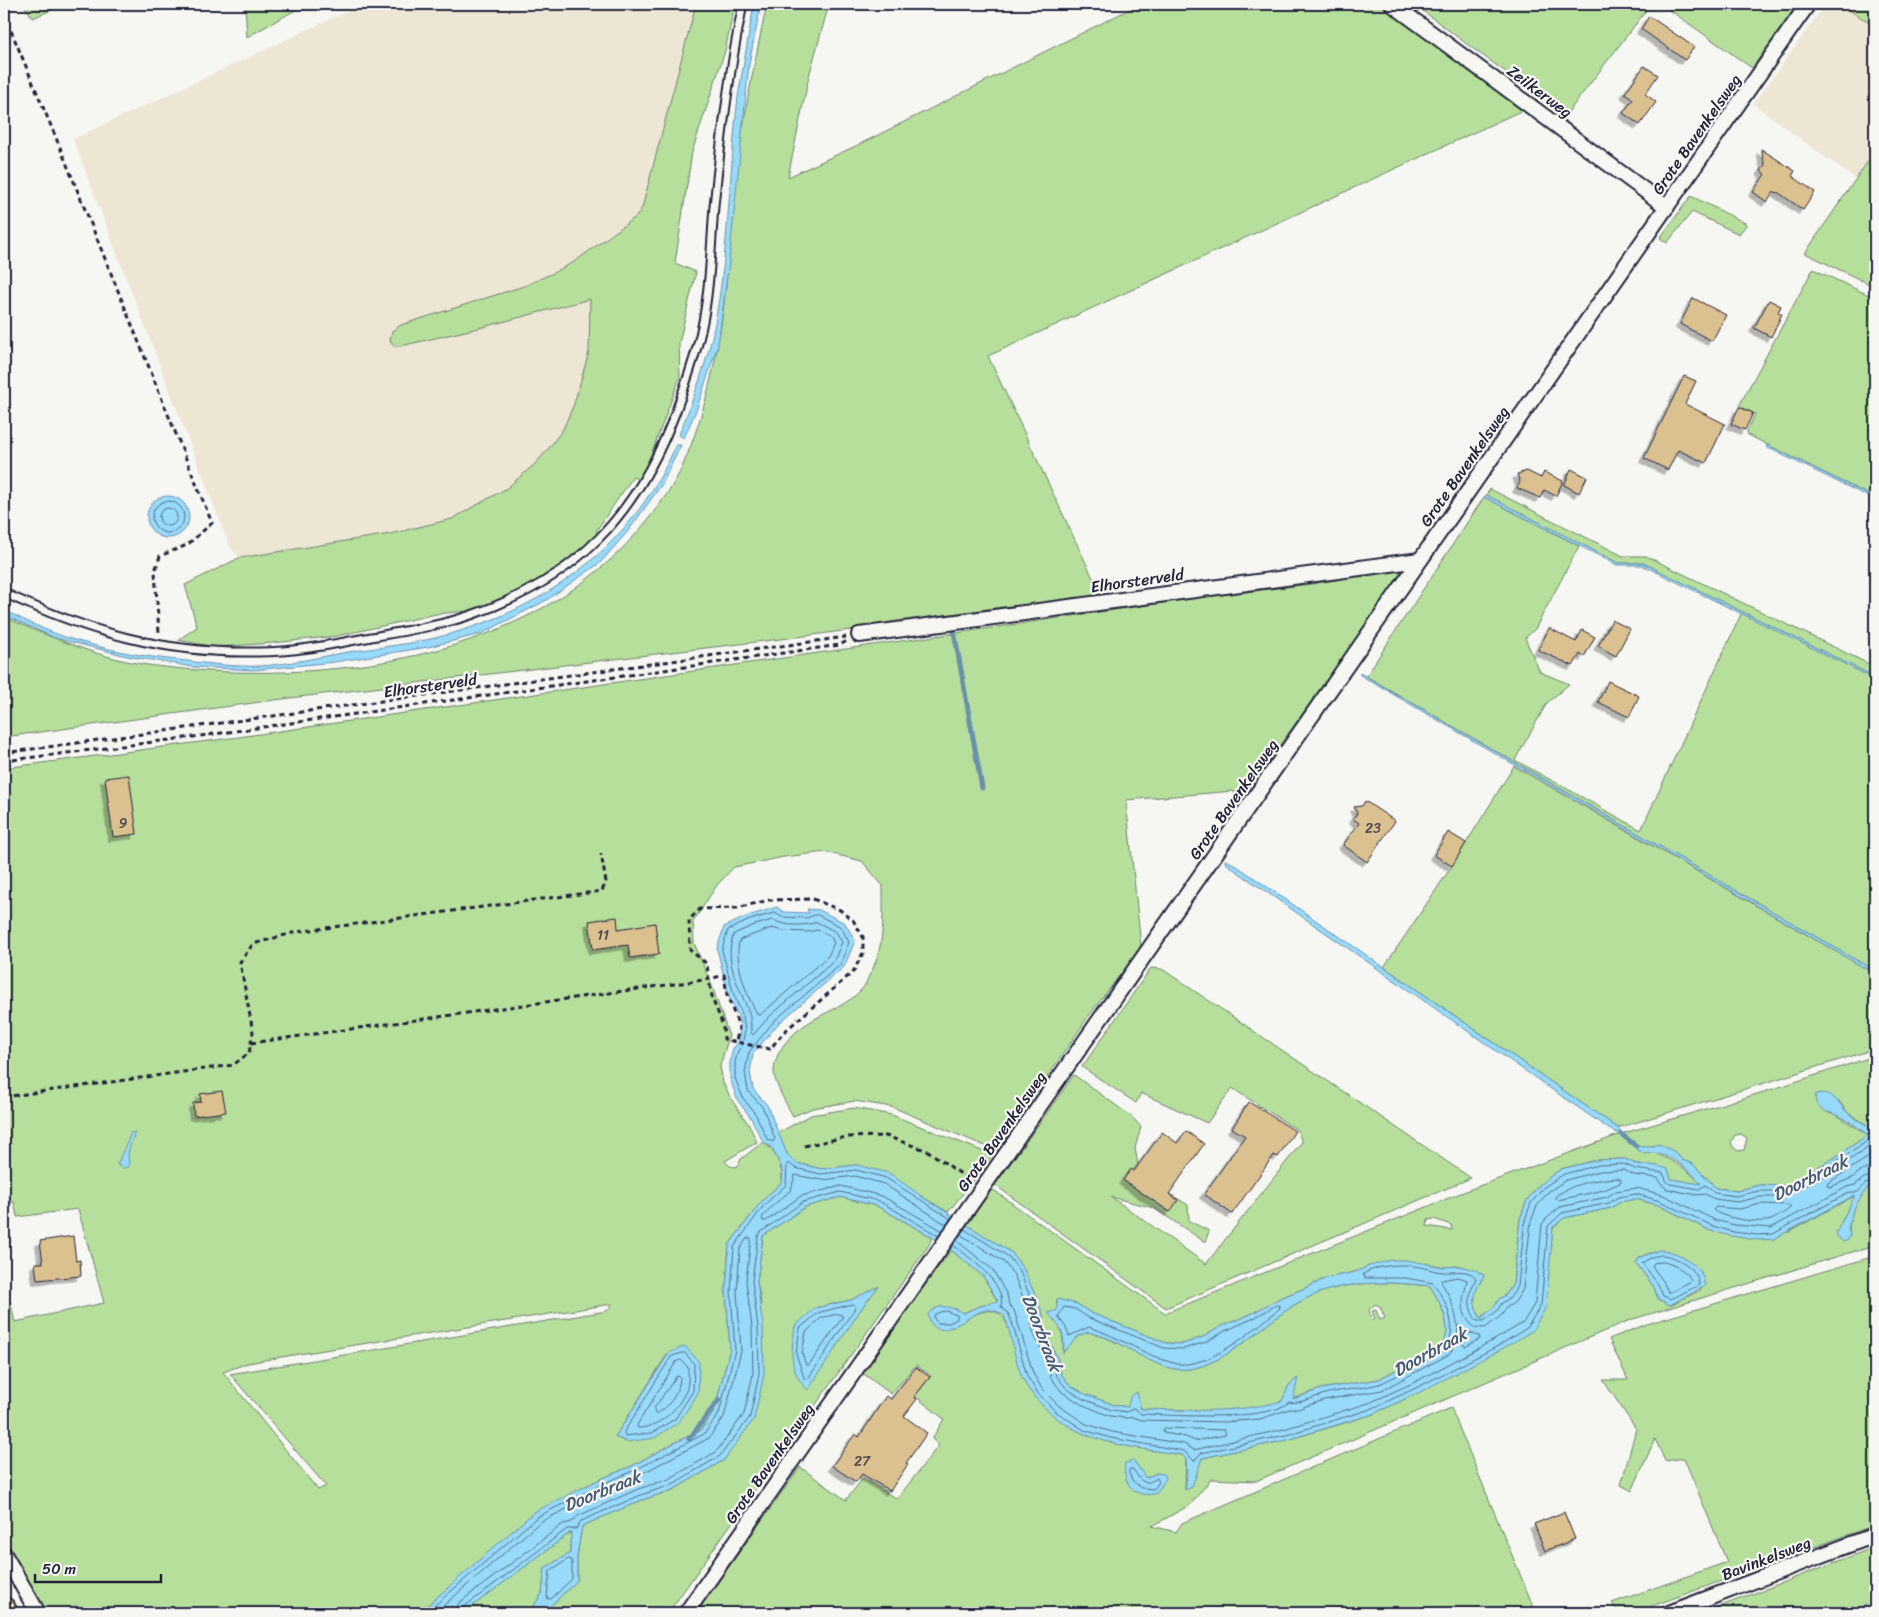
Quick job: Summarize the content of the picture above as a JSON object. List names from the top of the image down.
{
  "streets": {
    "street": [
      "Zeilkerweg",
      "Grote Bavenkelsweg",
      "Elhorsterveld",
      "Bavinkelsweg"
    ]
  },
  "crossings": [
    ["Zeilkerweg", "Grote Bavenkelsweg"],
    ["Grote Bavenkelsweg", "Elhorsterveld"]
  ],
  "water": ["Doorbraak"],
  "house_numbers": [
    "9",
    "23",
    "11",
    "27"
  ],
  "scale_bar": "50 m"
}
